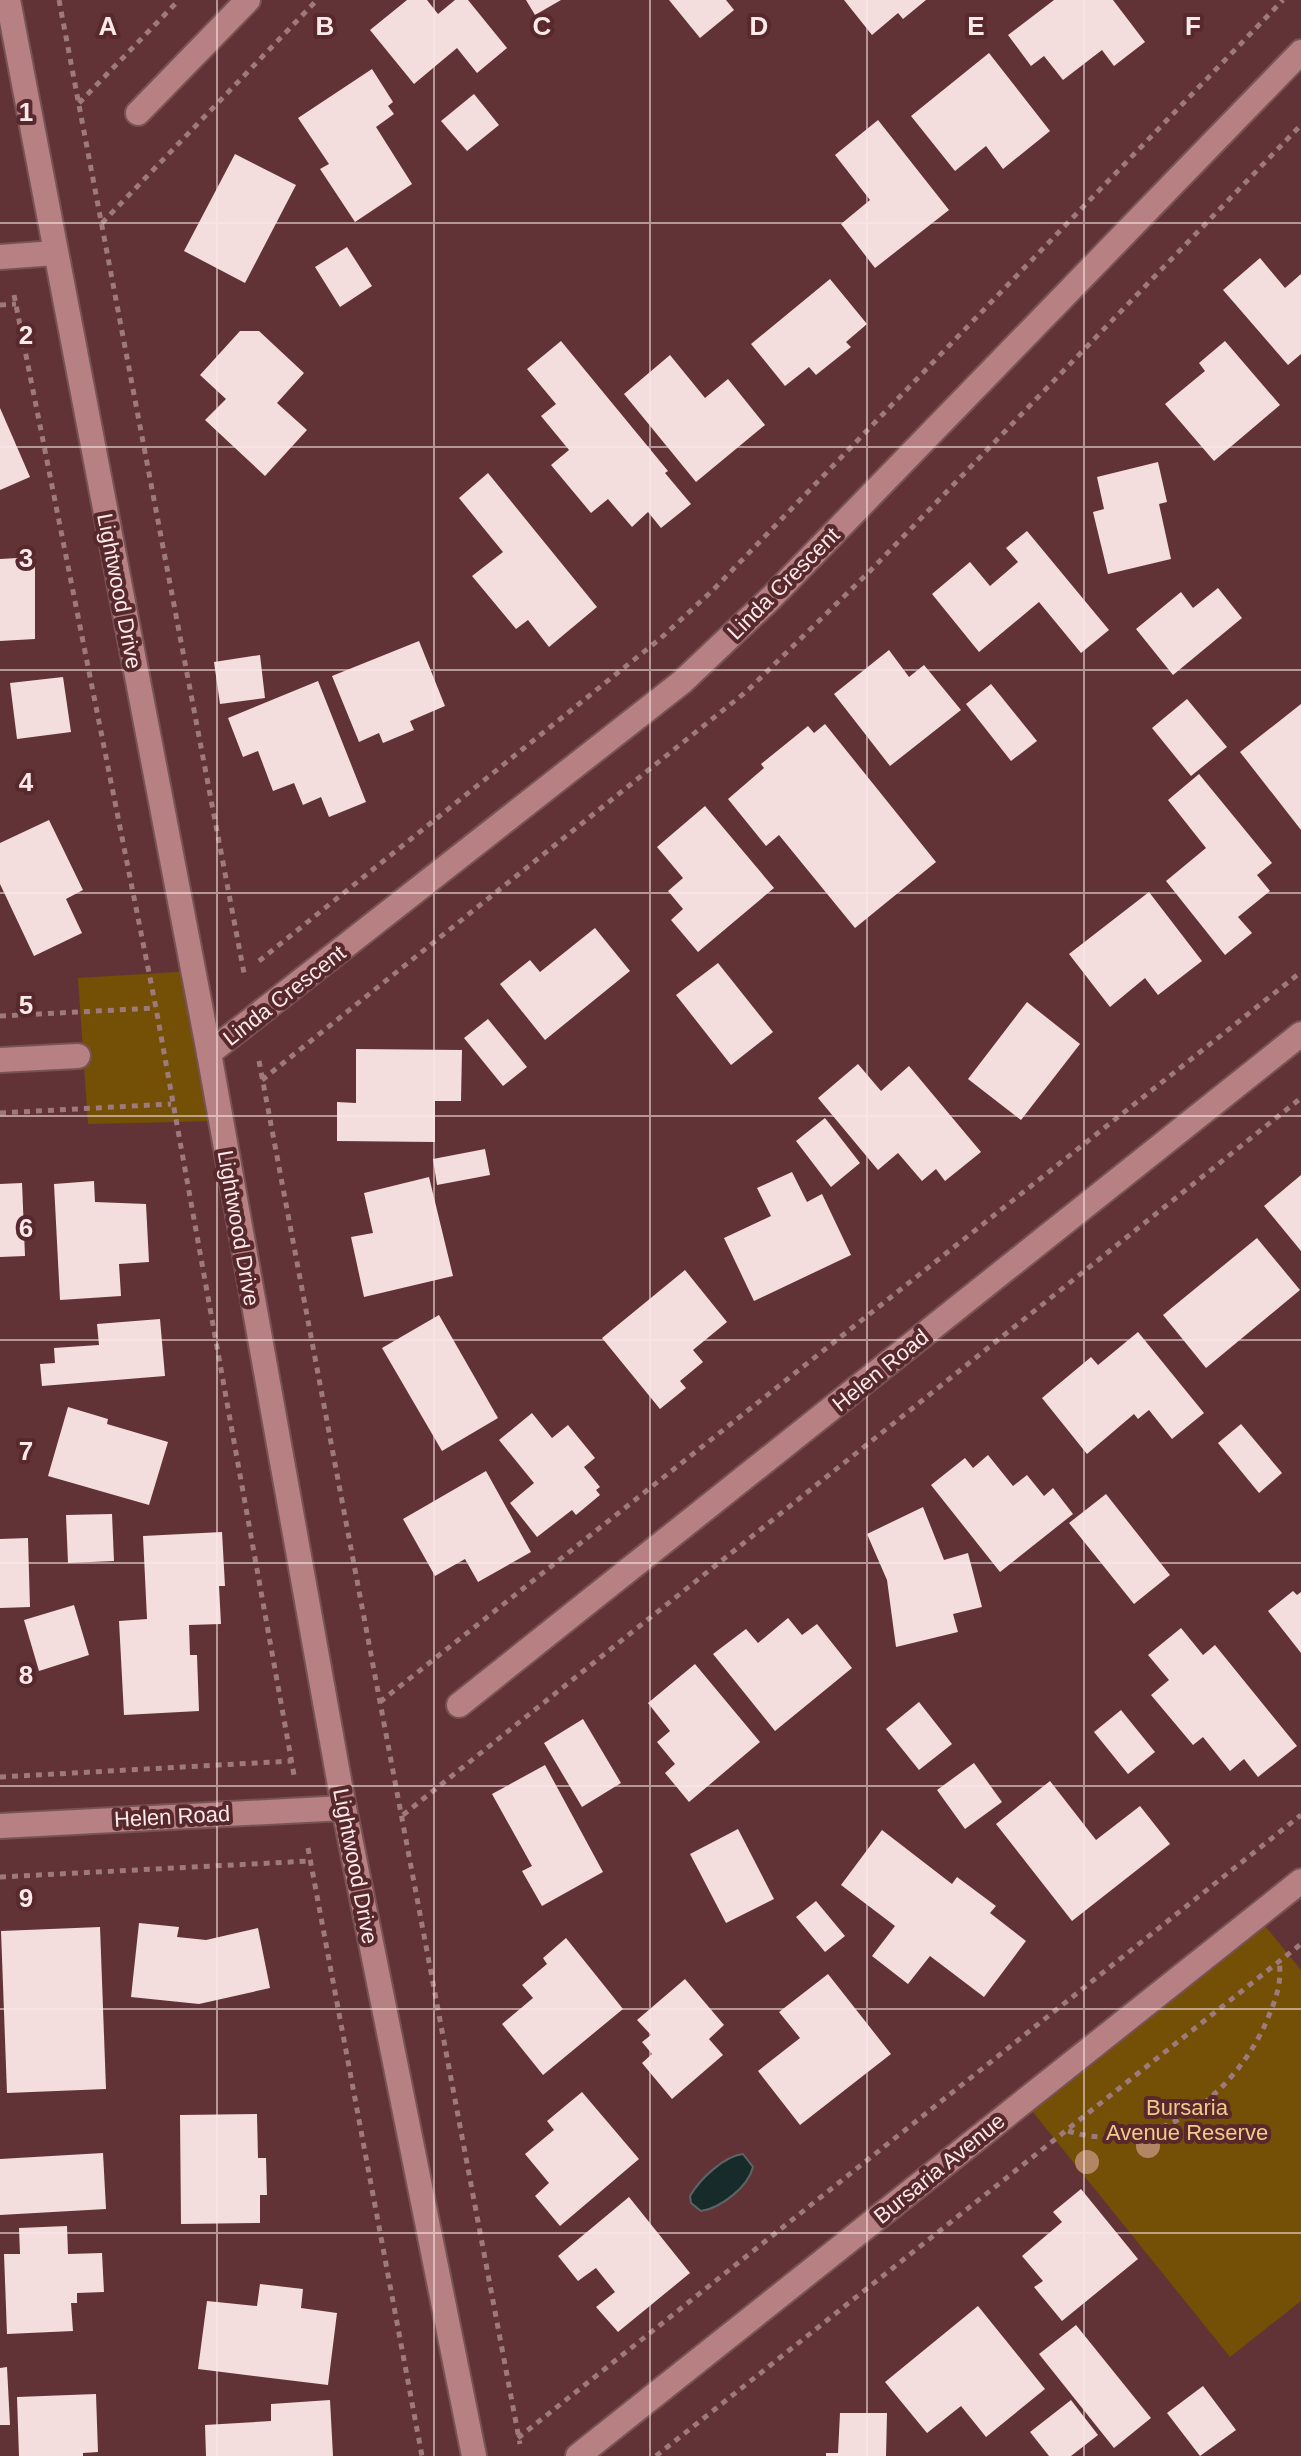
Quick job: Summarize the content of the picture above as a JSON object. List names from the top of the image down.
{
  "streets": {
    "street": [
      "Linda Crescent",
      "Lightwood Drive",
      "Helen Road",
      "Bursaria Avenue"
    ]
  },
  "crossings": [
    ["Linda Crescent", "Lightwood Drive"],
    ["Lightwood Drive", "Helen Road"]
  ],
  "parks": ["Bursaria Avenue Reserve"],
  "grid": {
    "columns": [
      "A",
      "B",
      "C",
      "D",
      "E",
      "F"
    ],
    "rows": [
      "1",
      "2",
      "3",
      "4",
      "5",
      "6",
      "7",
      "8",
      "9"
    ]
  }
}
